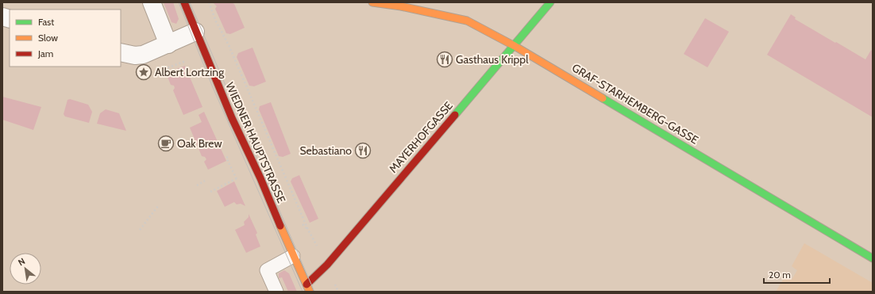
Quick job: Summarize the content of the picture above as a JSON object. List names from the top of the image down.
{
  "streets": {
    "street": ["GRAF-STARHEMBERG-GASSE", "MAYERHOFGASSE", "WIEDNER HAUPTSTRASSE"]
  },
  "crossings": [
    ["GRAF-STARHEMBERG-GASSE", "MAYERHOFGASSE"],
    ["MAYERHOFGASSE", "WIEDNER HAUPTSTRASSE"]
  ],
  "places": {
    "restaurant": ["Gasthaus Krippl", "Sebastiano"],
    "place": ["Albert Lortzing"],
    "cafe": ["Oak Brew"]
  },
  "legend": ["Fast", "Slow", "Jam"],
  "scale_bar": "20 m",
  "north": "top left"
}
